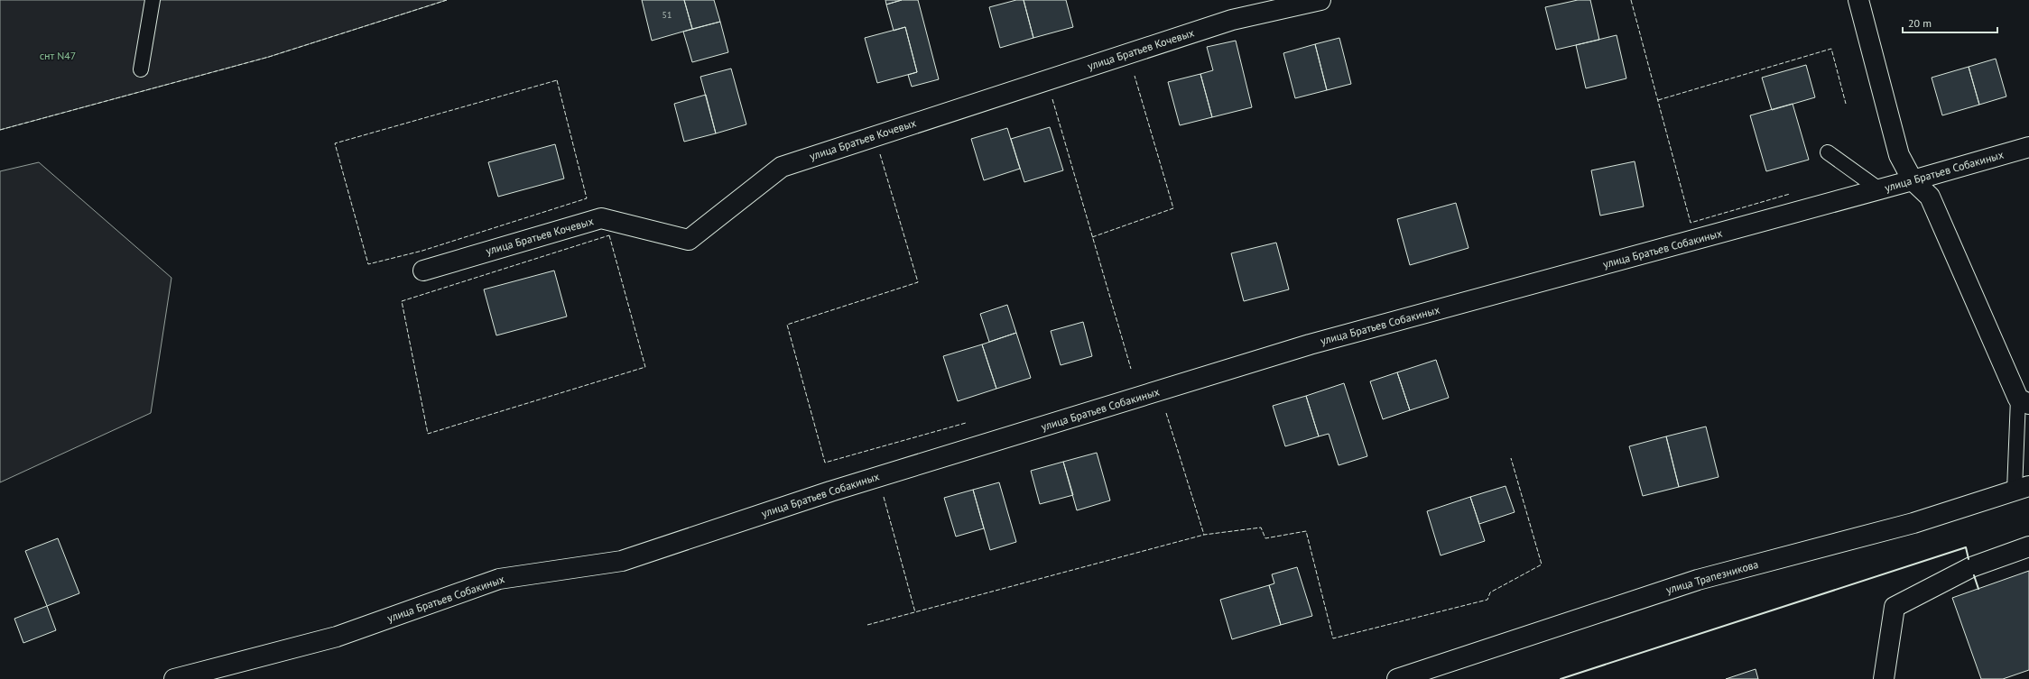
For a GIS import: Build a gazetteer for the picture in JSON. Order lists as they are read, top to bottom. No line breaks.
{"streets":{"street":["улица Братьев Кочевых","улица Братьев Собакиных","улица Трапезникова"]},"parks":["снт N47"],"house_numbers":["51"],"scale_bar":"20 m"}
